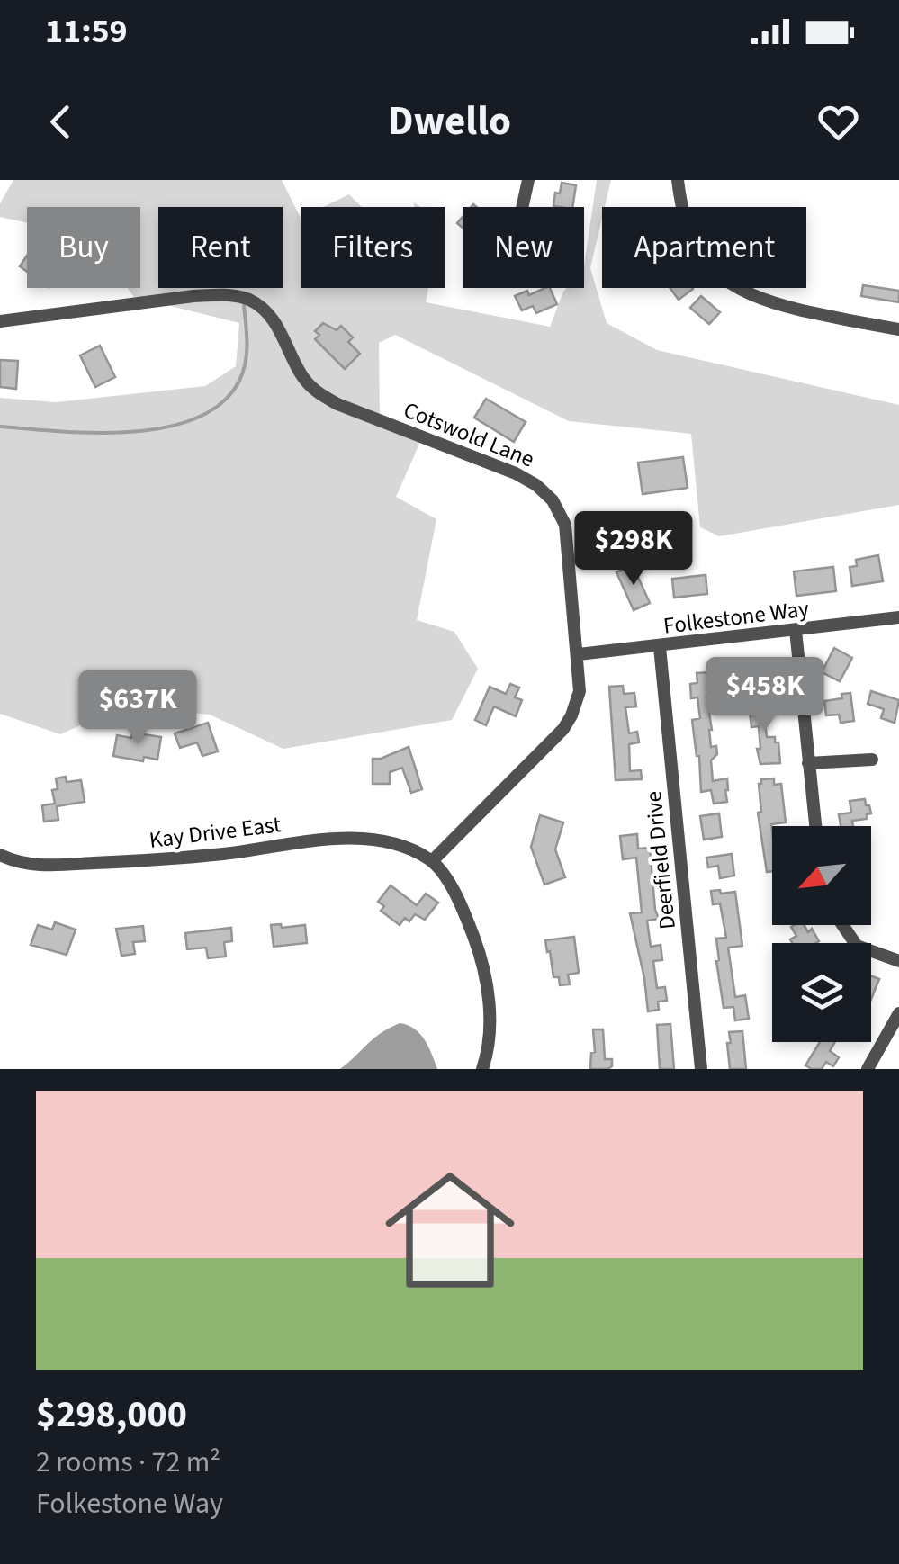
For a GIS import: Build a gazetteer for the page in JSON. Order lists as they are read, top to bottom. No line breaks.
{"streets":{"street":["Cotswold Lane","Folkestone Way","Kay Drive East","Deerfield Drive"]},"crossings":[["Cotswold Lane","Folkestone Way"],["Cotswold Lane","Kay Drive East"],["Folkestone Way","Deerfield Drive"]],"north":"bottom left","page":{"status":"11:59","header":"Dwello","chip":["Buy","Rent","Filters","New","Apartment"],"price":["$298K","$458K","$637K"],"list":[{"name":"$298,000","note":"2 rooms · 72 m² · Folkestone Way"}]}}
